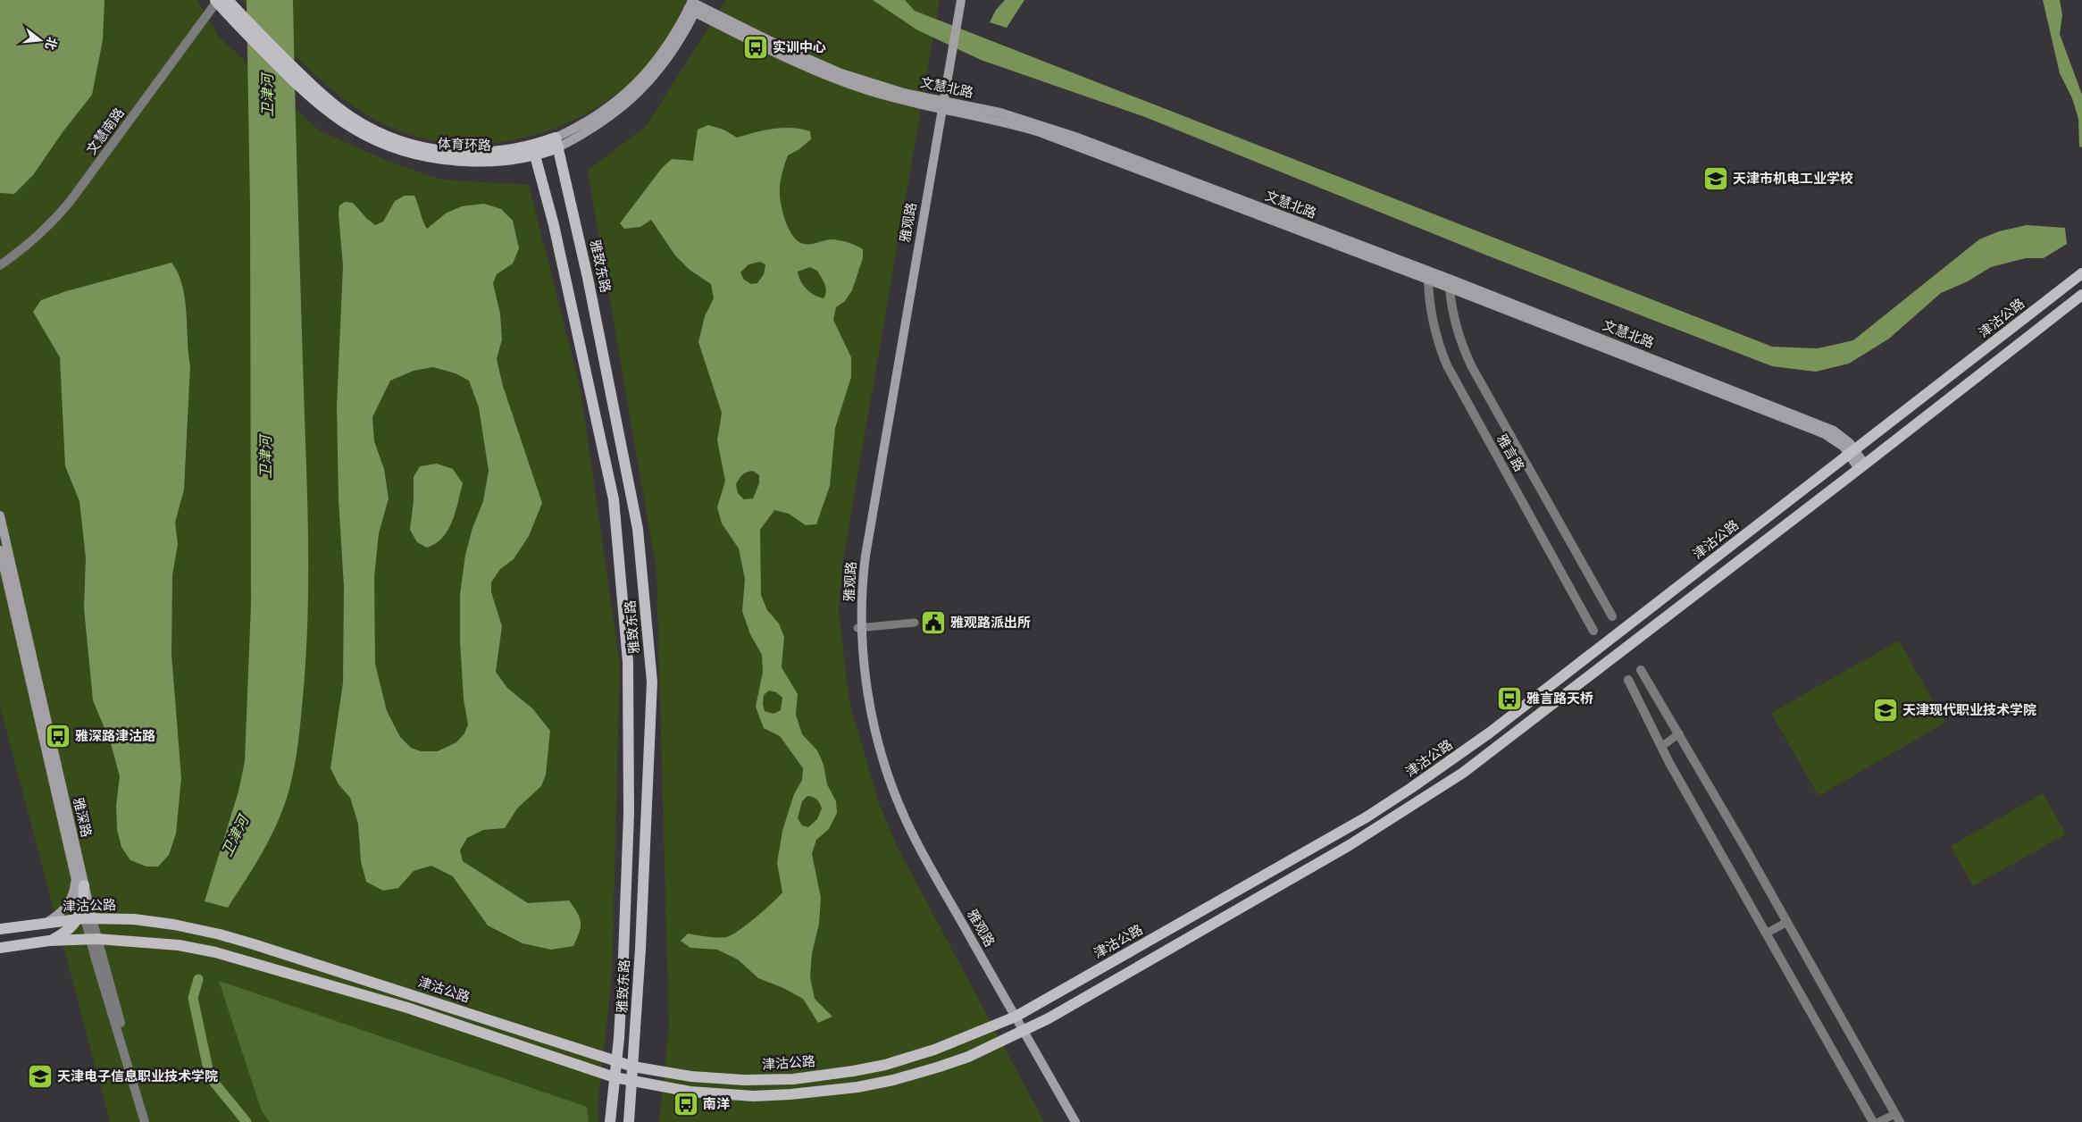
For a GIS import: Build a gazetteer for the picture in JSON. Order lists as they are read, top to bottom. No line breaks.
{"streets":{"main road":["文慧北路","体育环路","雅观路","雅致东路","津沽公路","雅深路"],"street":["文慧南路","雅言路"]},"crossings":[["文慧北路","体育环路"],["文慧北路","雅观路"],["文慧北路","津沽公路"],["文慧北路","雅言路"],["文慧南路","体育环路"],["体育环路","雅致东路"],["雅观路","津沽公路"],["雅致东路","津沽公路"],["津沽公路","雅深路"]],"water":["卫津河"],"places":{"bus stop":["实训中心","雅言路天桥","雅深路津沽路","南洋"],"school or university":["天津市机电工业学校","天津现代职业技术学院","天津电子信息职业技术学院"],"public building":["雅观路派出所"]},"north":"right"}
